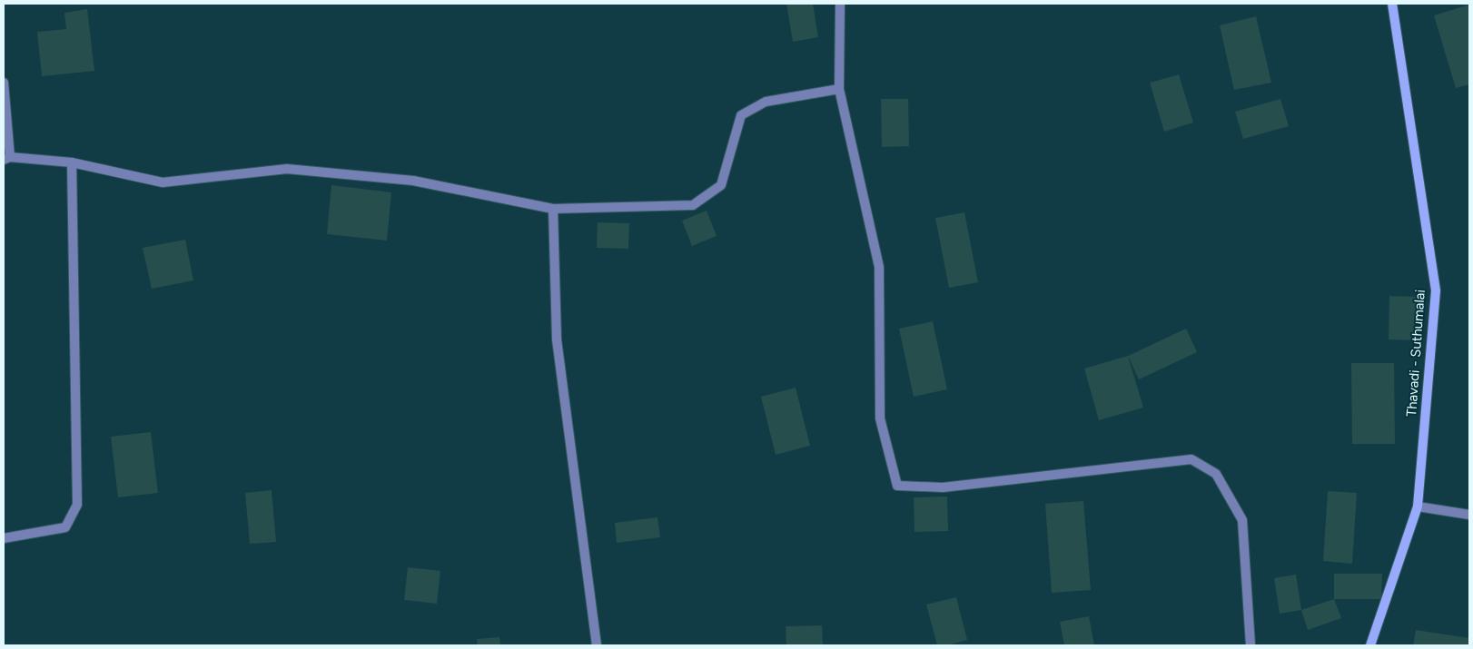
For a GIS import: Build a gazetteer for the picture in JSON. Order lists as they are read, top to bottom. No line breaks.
{"streets":{"main road":["Thavadi - Suthumalai"]}}
